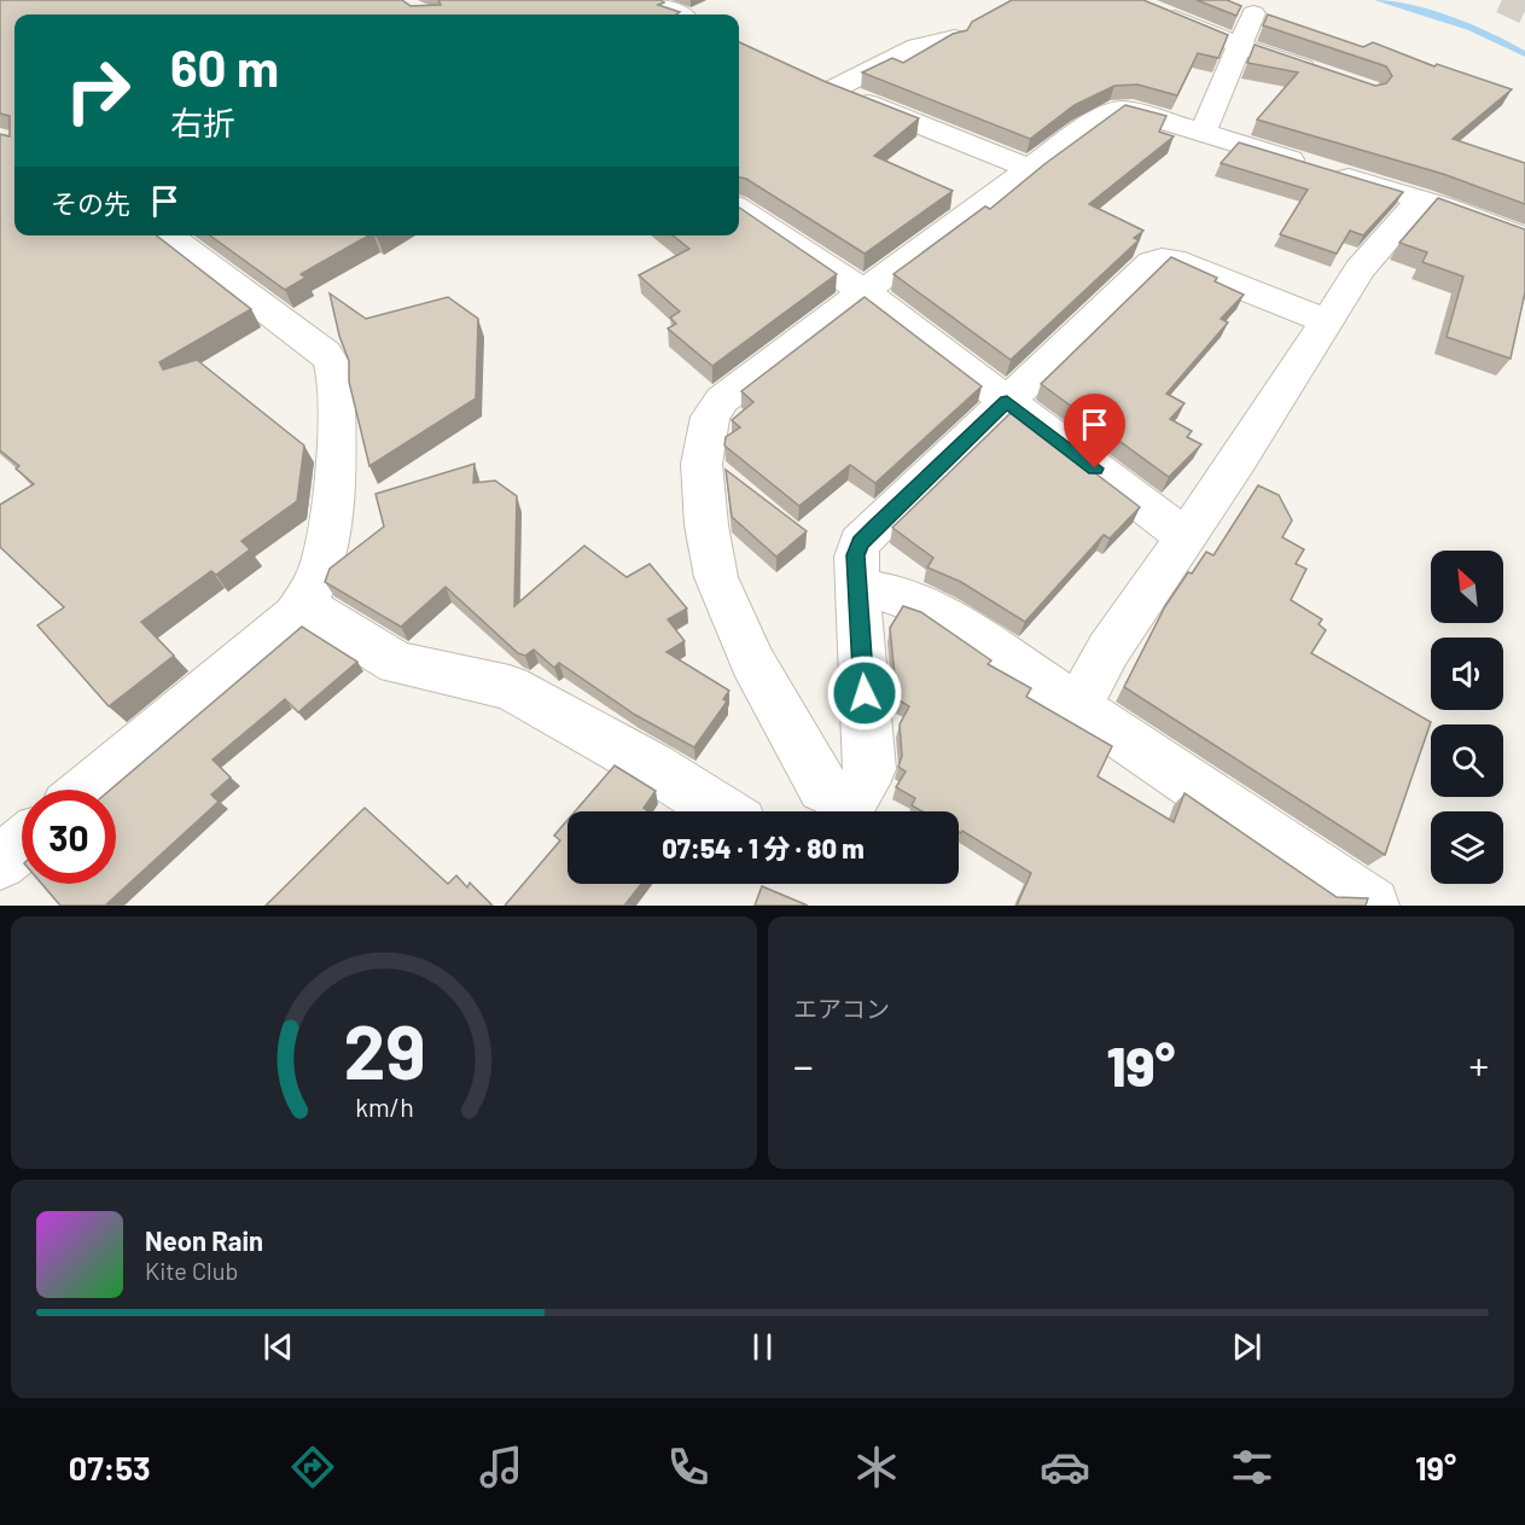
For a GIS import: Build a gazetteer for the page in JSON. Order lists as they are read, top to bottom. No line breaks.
{"north":"top left","page":{"turn":["60 m","右折"],"then":"その先","limit":"30","trip":"07:54 · 1 分 · 80 m","tile":"エアコン","heat":["−","19°","+"],"song":["Neon Rain","Kite Club"],"tabs":["07:53","19°"],"gauge":["29","km/h"]}}
